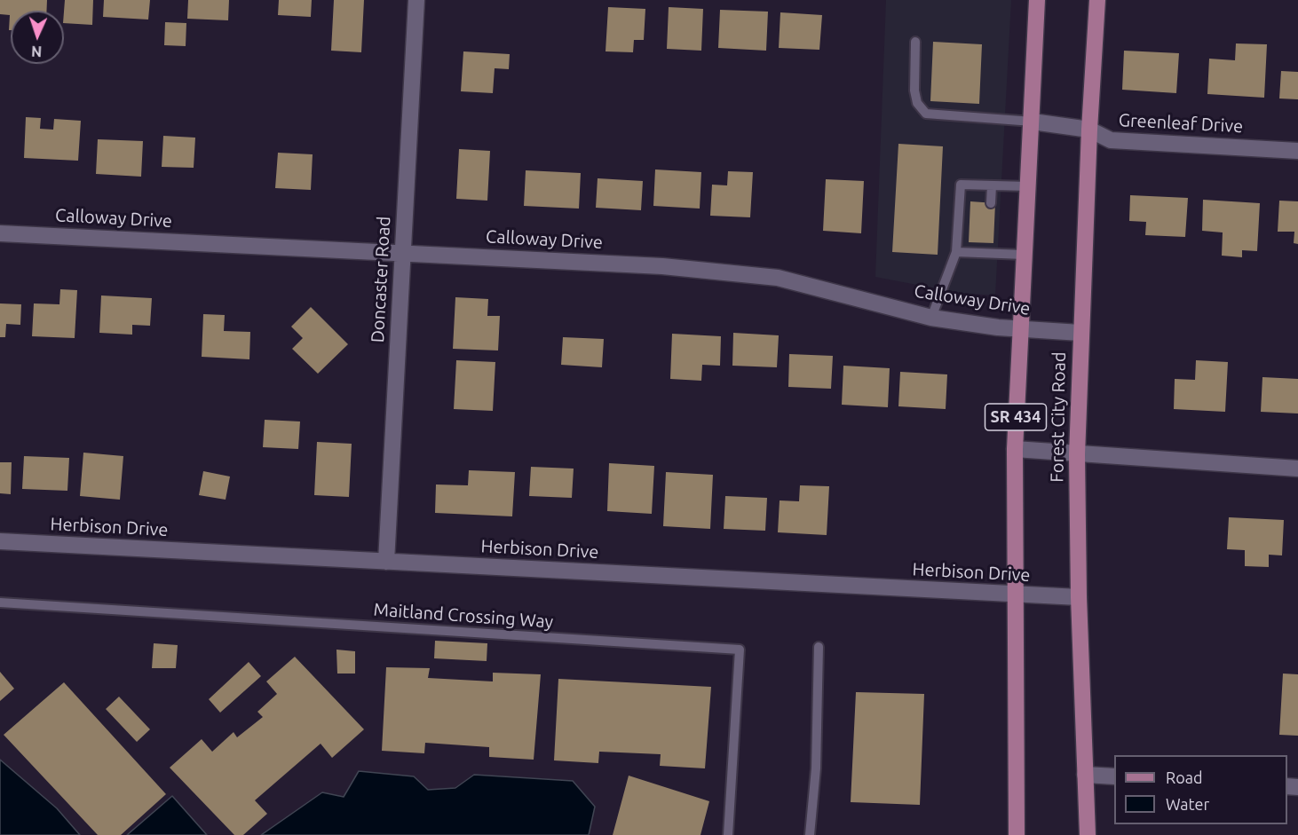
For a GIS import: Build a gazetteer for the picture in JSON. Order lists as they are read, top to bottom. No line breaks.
{"streets":{"main road":["SR 434","Forest City Road"],"street":["Greenleaf Drive","Calloway Drive","Doncaster Road","Herbison Drive"],"lane":["Maitland Crossing Way"]},"crossings":[["Greenleaf Drive","SR 434"],["Greenleaf Drive","Forest City Road"],["Calloway Drive","Doncaster Road"],["Calloway Drive","SR 434"],["Calloway Drive","Forest City Road"],["Doncaster Road","Herbison Drive"],["SR 434","Herbison Drive"],["Forest City Road","Herbison Drive"]],"legend":["Road","Water"],"north":"bottom"}
